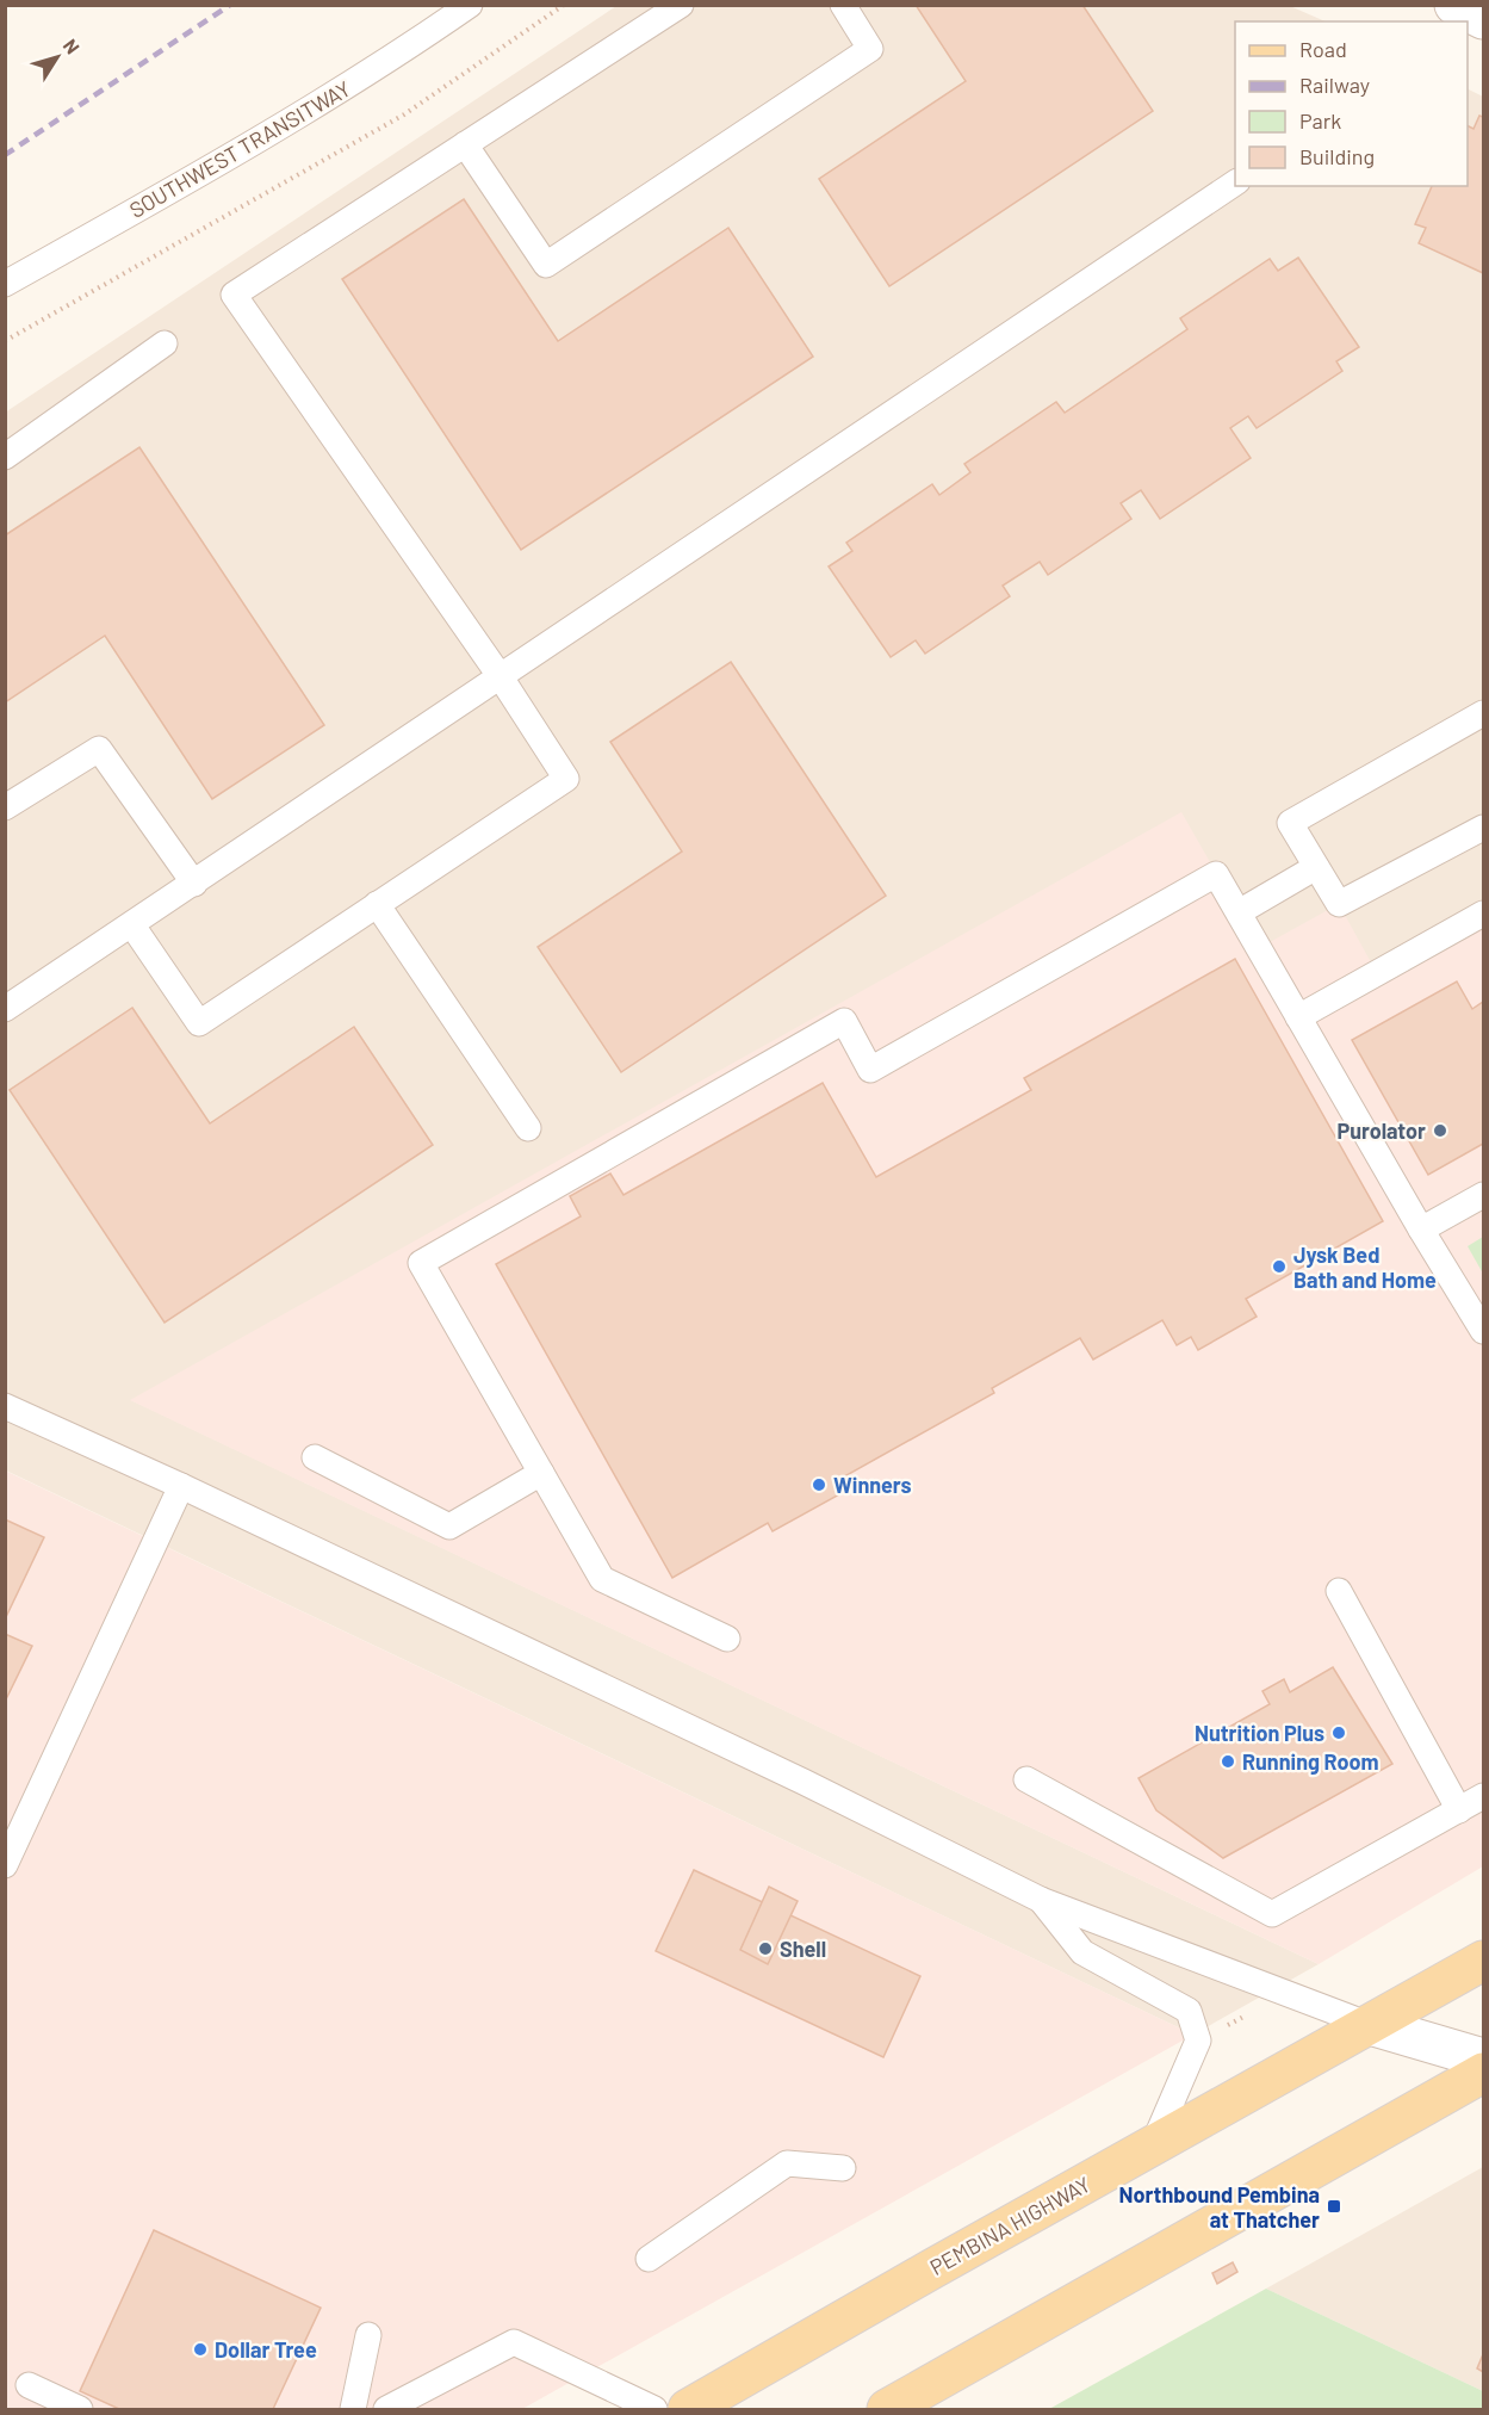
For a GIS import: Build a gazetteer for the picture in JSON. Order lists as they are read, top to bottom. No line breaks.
{"streets":{"main road":["PEMBINA HIGHWAY"],"lane":["SOUTHWEST TRANSITWAY"]},"places":{"other":["Purolator","Jysk Bed Bath and Home","Winners","Nutrition Plus","Running Room","Shell","Dollar Tree"],"transit":["Northbound Pembina at Thatcher"]},"legend":["Road","Railway","Park","Building"],"north":"top right"}
